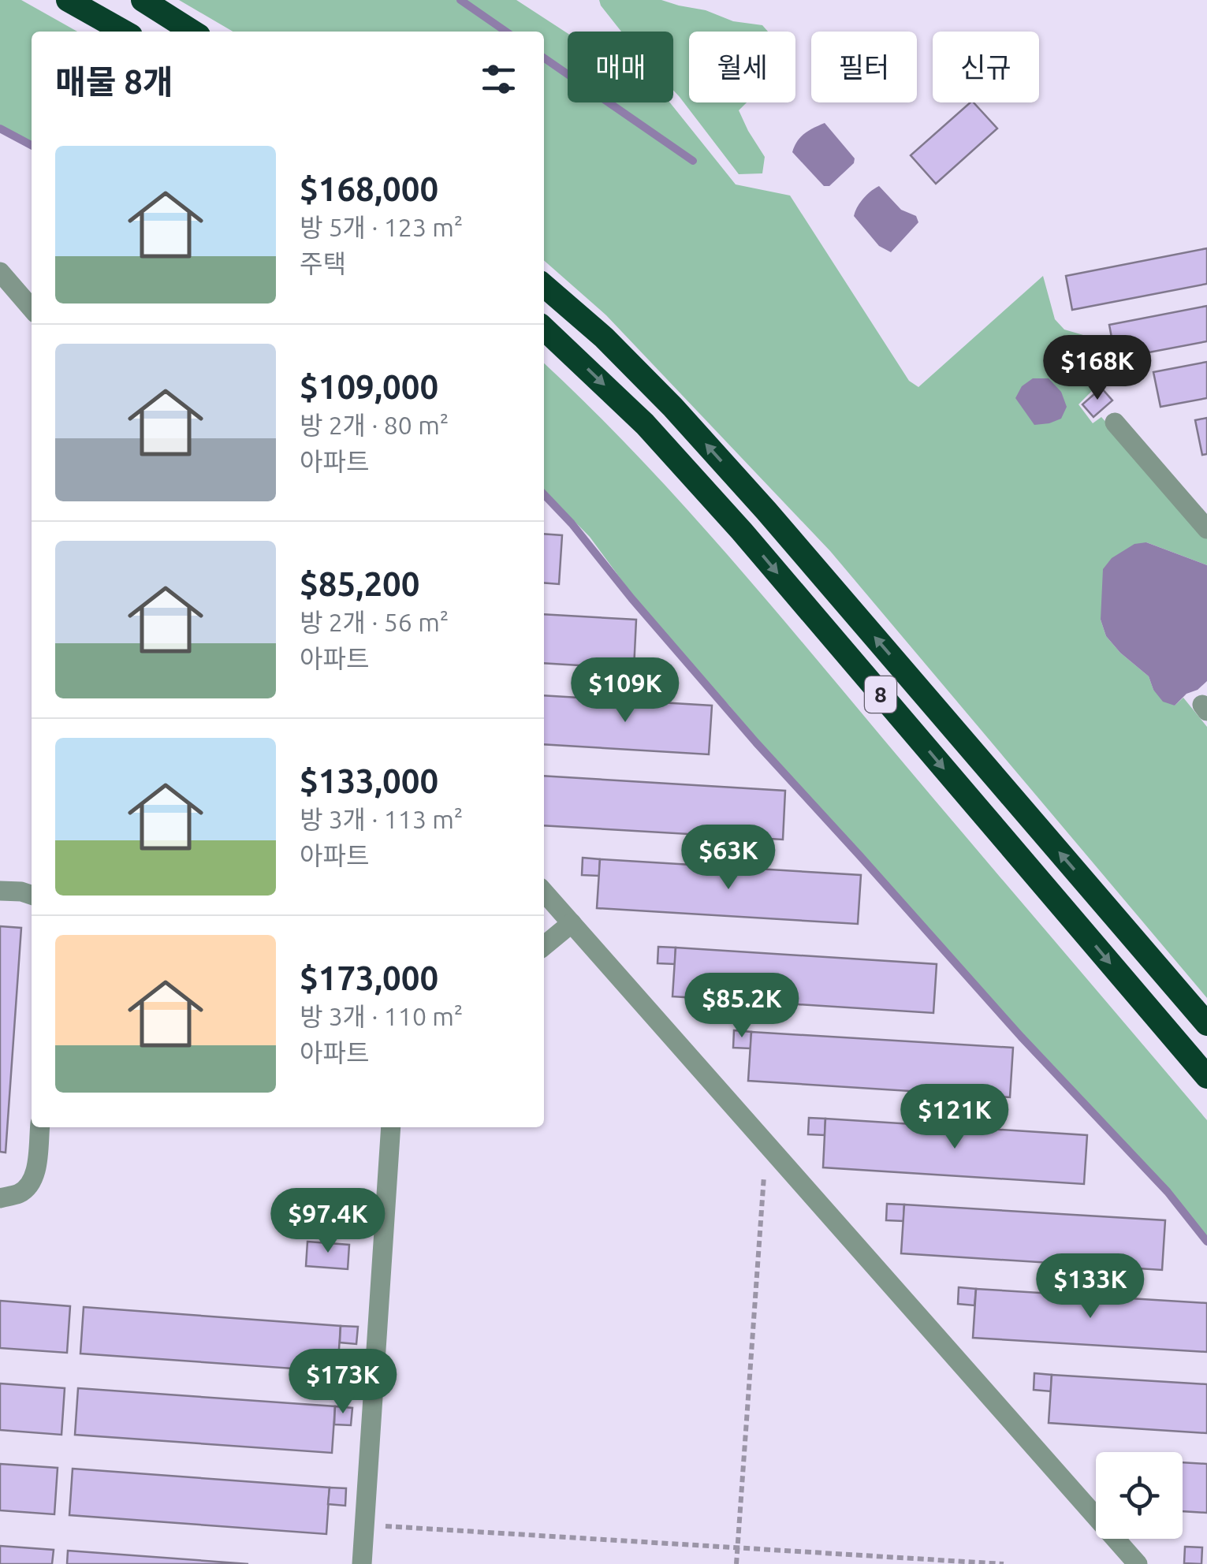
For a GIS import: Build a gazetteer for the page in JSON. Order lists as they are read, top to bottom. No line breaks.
{"streets":{"highway":["8"]},"page":{"chip":["매매","월세","필터","신규"],"heading":"매물 8개","list":[{"name":"$168,000","note":"방 5개 · 123 m² · 주택"},{"name":"$109,000","note":"방 2개 · 80 m² · 아파트"},{"name":"$85,200","note":"방 2개 · 56 m² · 아파트"},{"name":"$133,000","note":"방 3개 · 113 m² · 아파트"},{"name":"$173,000","note":"방 3개 · 110 m² · 아파트"}],"price":["$168K","$109K","$63K","$85.2K","$121K","$97.4K","$133K","$173K"]}}
